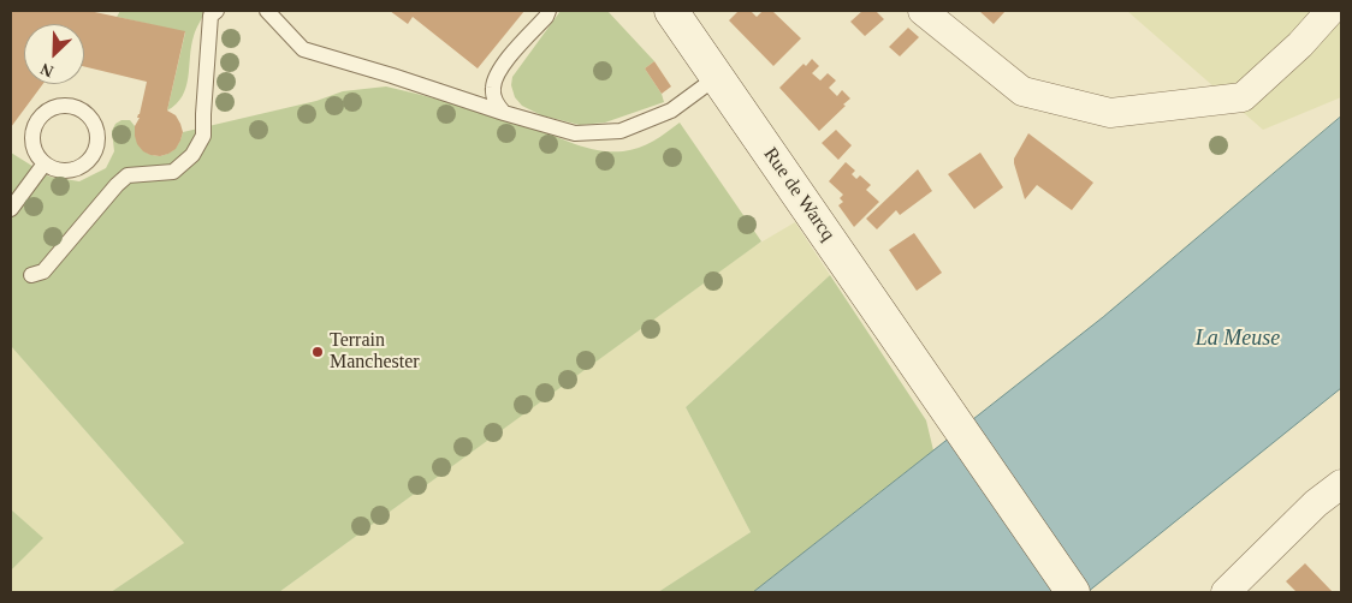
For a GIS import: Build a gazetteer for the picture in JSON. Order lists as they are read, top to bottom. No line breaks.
{"streets":{"main road":["Rue de Warcq"]},"water":["La Meuse"],"places":["Terrain Manchester"],"north":"bottom left"}
